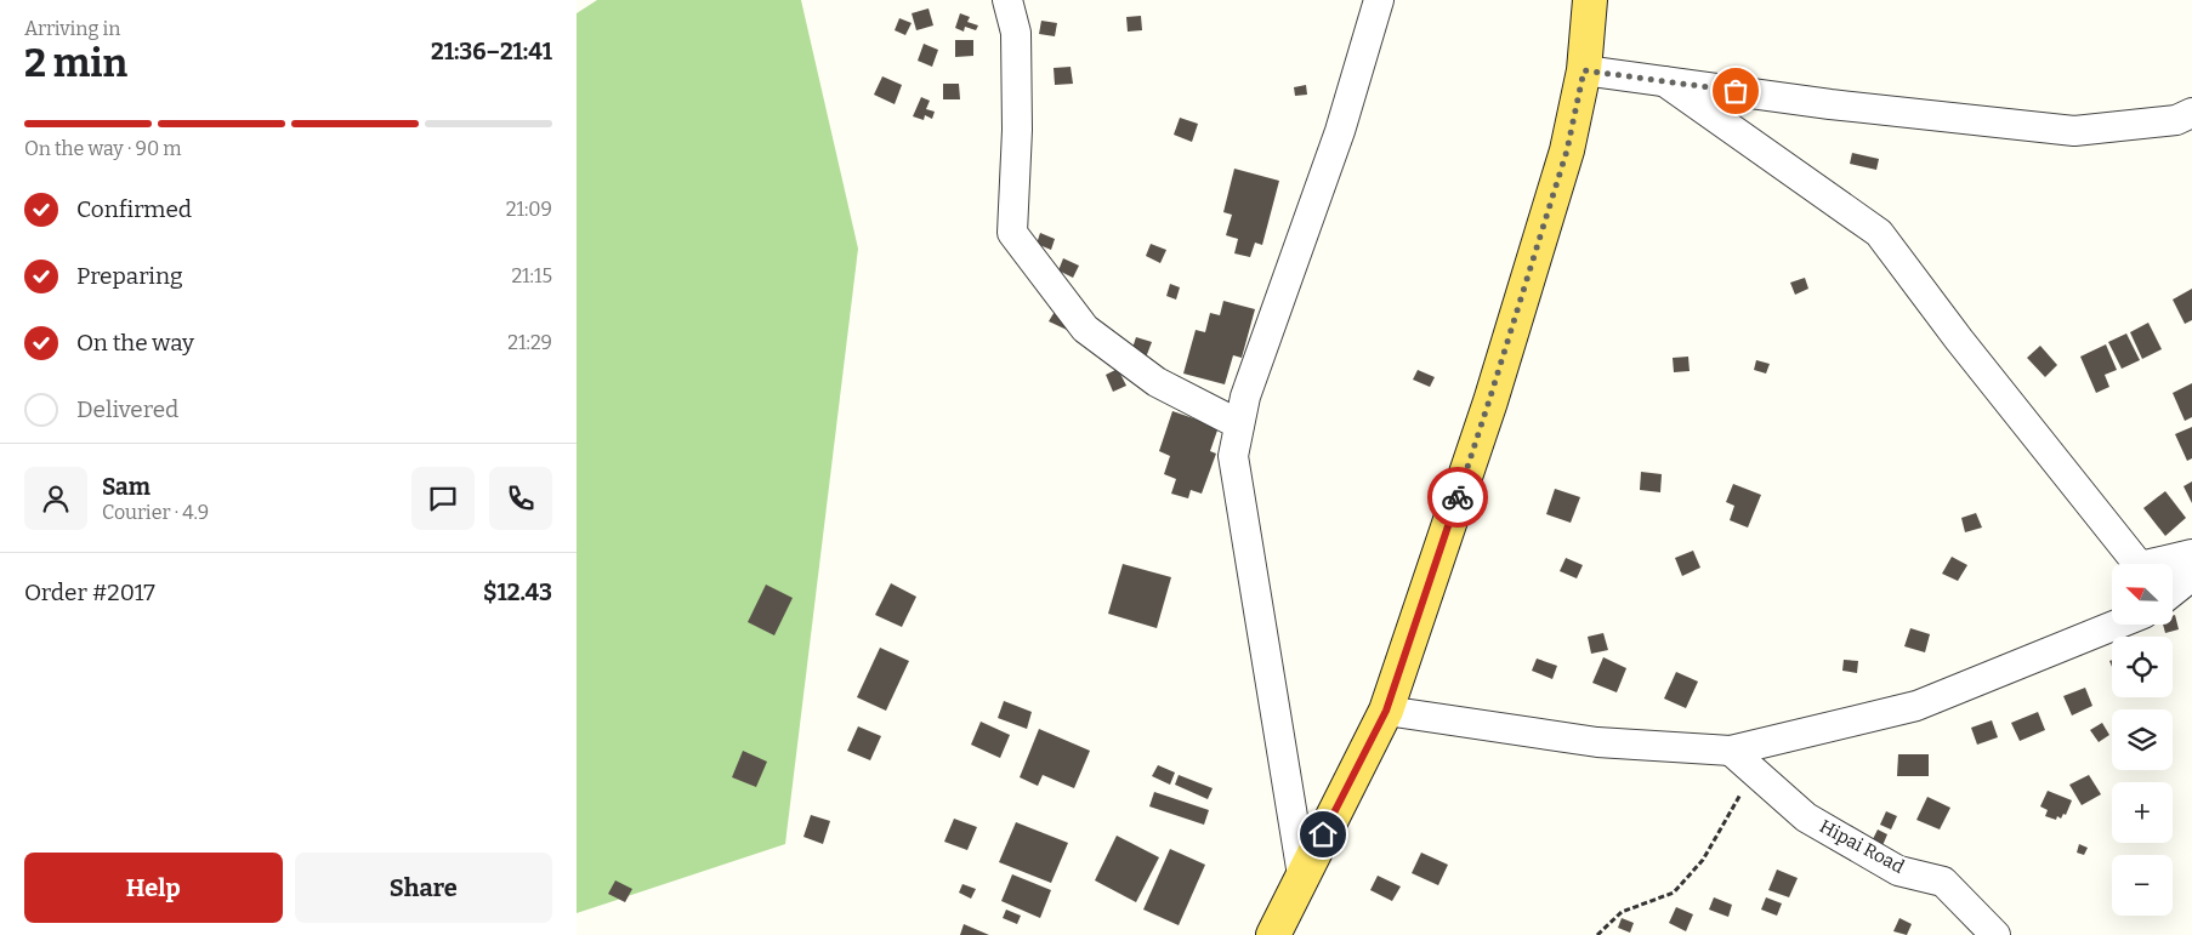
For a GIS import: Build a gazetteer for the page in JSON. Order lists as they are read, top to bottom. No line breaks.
{"streets":{"street":["Hipai Road"]},"north":"top left","page":{"heading":["2 min","Arriving in","21:36–21:41"],"panel":["Sam","Courier · 4.9","Order #2017","$12.43"],"bar":"On the way · 90 m","list":[["Confirmed","21:09"],["Preparing","21:15"],["On the way","21:29"],"Delivered"],"map_buttons":["+","−"],"buttons":["Help","Share"]}}
